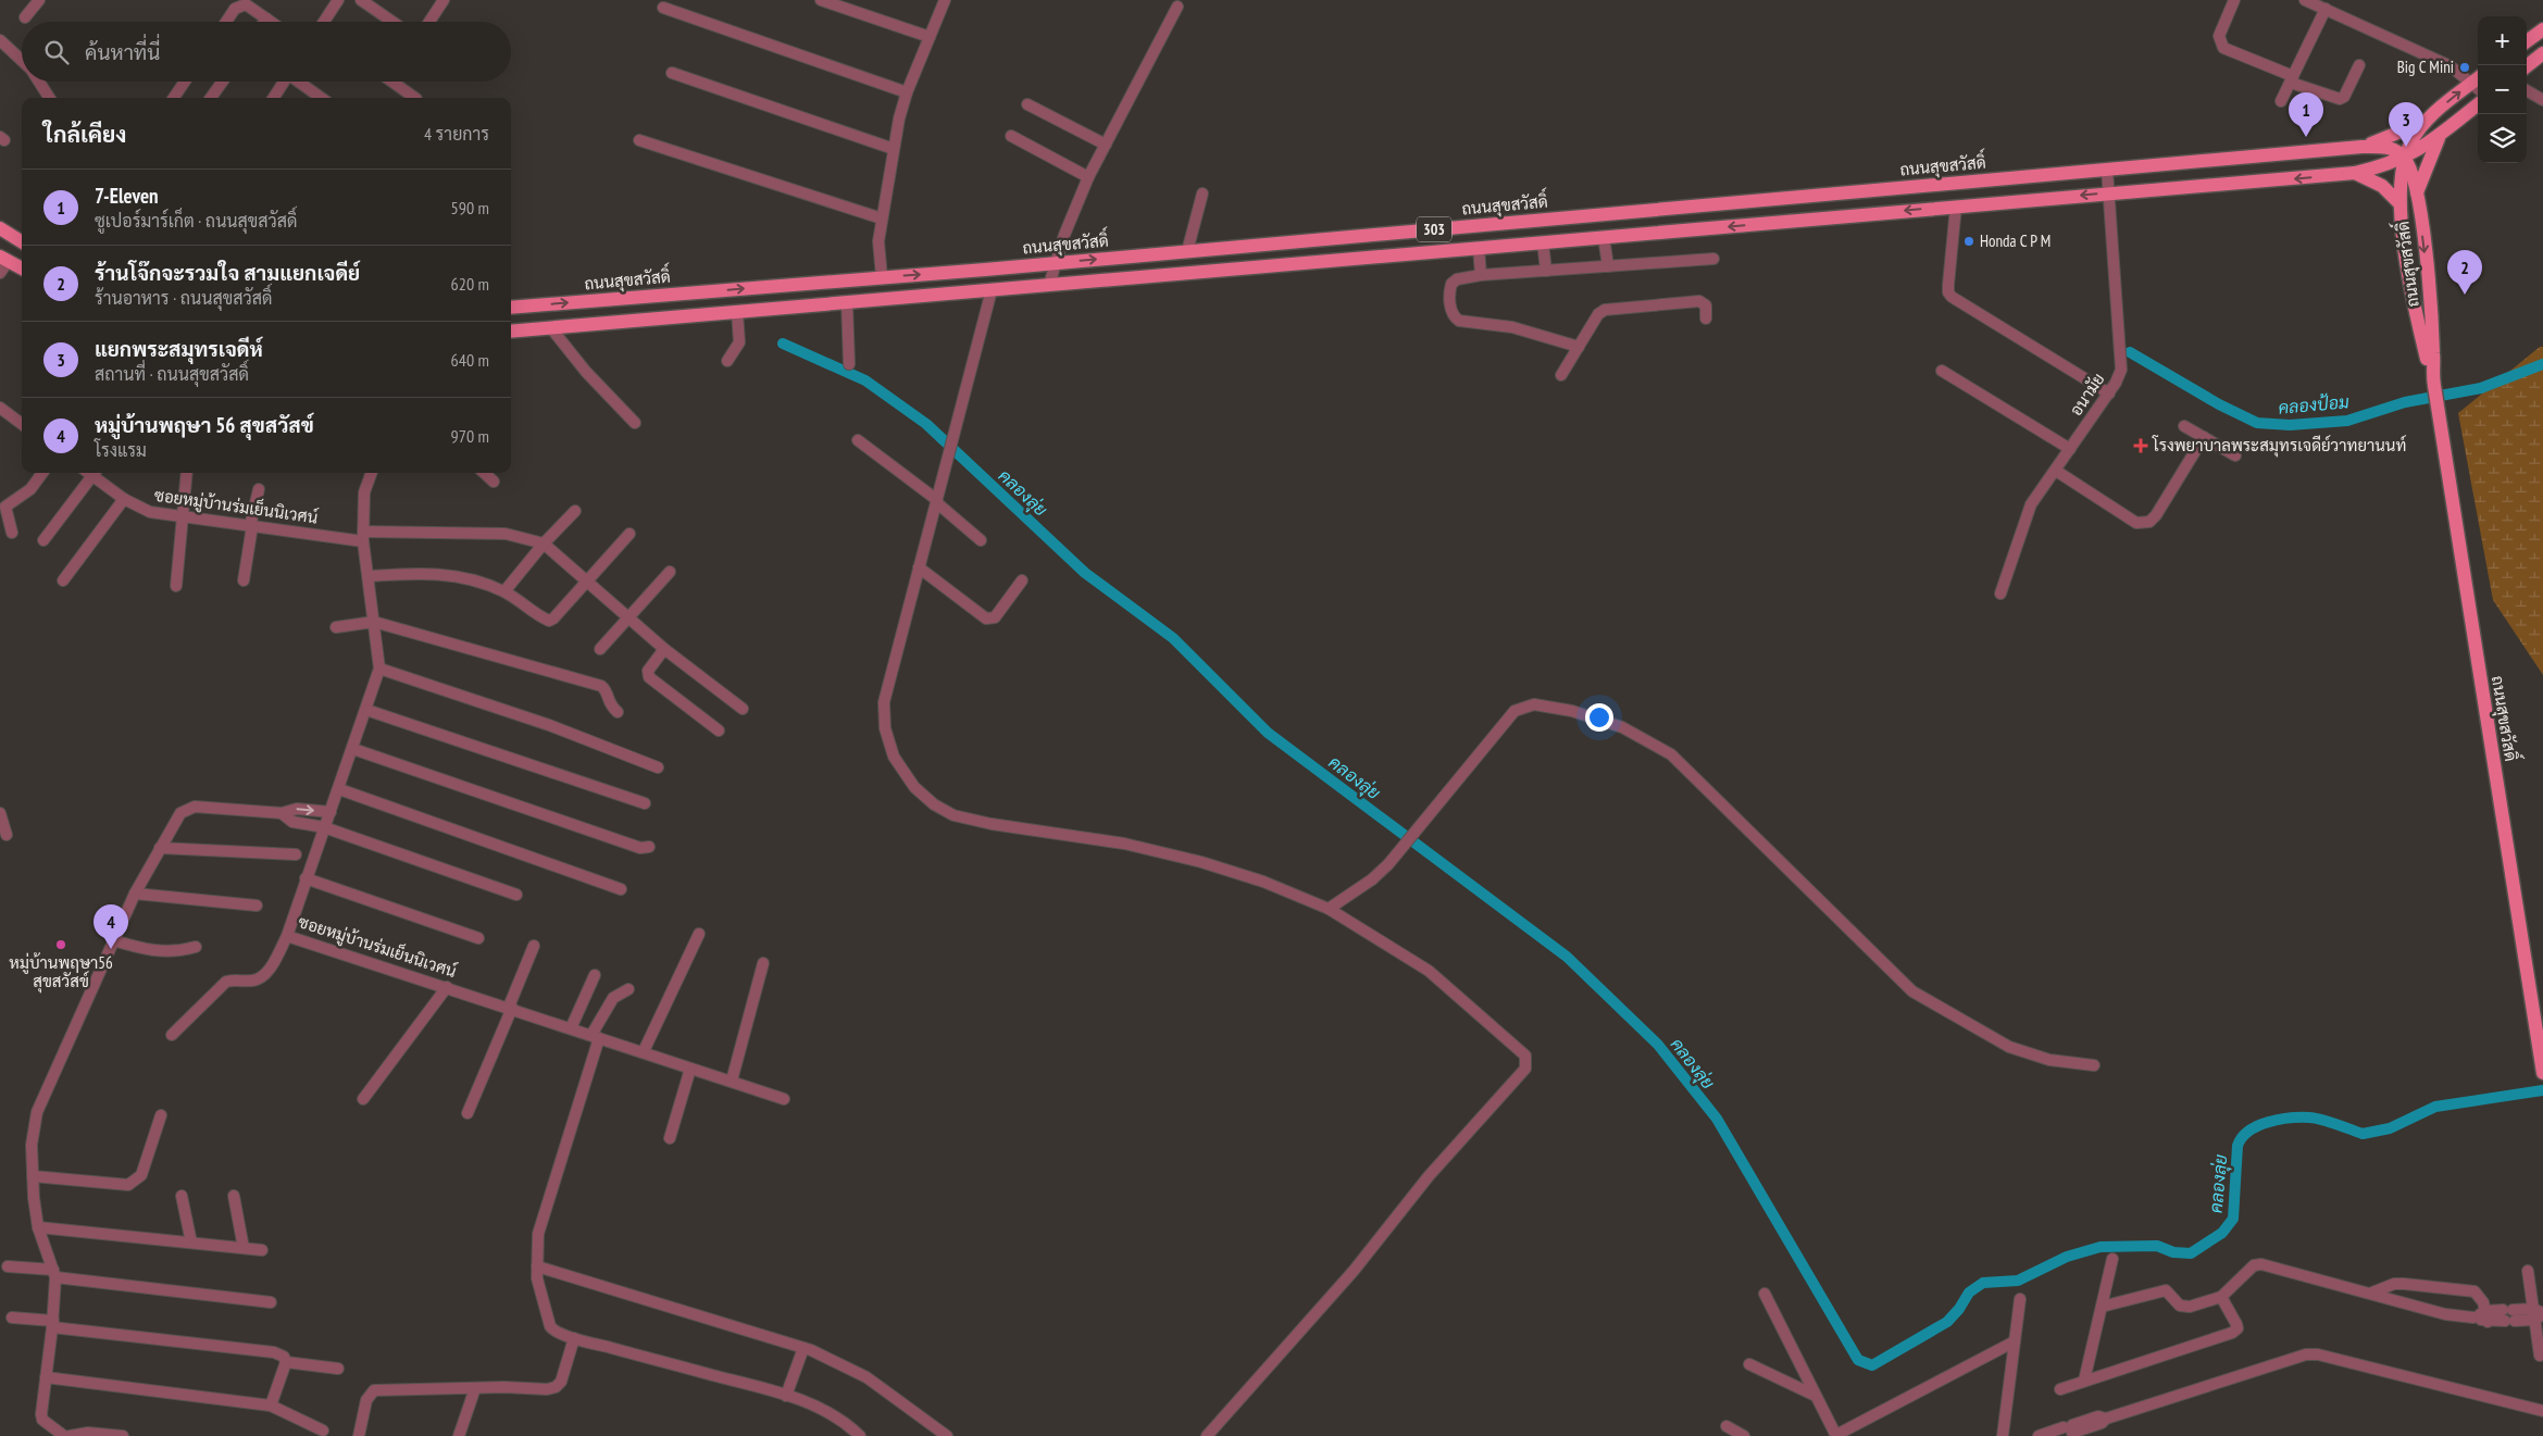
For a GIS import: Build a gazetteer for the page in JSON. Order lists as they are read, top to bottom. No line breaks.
{"streets":{"main road":["ถนนสุขสวัสดิ์","303"],"street":["อนามัย","ซอยหมู่บ้านร่มเย็นนิเวศน์"]},"crossings":[["ถนนสุขสวัสดิ์","303"],["ถนนสุขสวัสดิ์","อนามัย"],["303","อนามัย"]],"water":["คลองป้อม","คลองลุ่ย"],"places":{"other":["Big C Mini","Honda C P M","หมู่บ้านพฤษา56 สุขสวัสข์"],"health":["โรงพยาบาลพระสมุทรเจดีย์วาทยานนท์"]},"page":{"map_buttons":["+","−"],"search":"ค้นหาที่นี่","pins":["1","3","2","4"],"heading":["ใกล้เคียง","4 รายการ"],"list":[{"mark":"1","name":"7-Eleven","note":"ซูเปอร์มาร์เก็ต · ถนนสุขสวัสดิ์","value":"590 m"},{"mark":"2","name":"ร้านโจ๊กจะรวมใจ สามแยกเจดีย์","note":"ร้านอาหาร · ถนนสุขสวัสดิ์","value":"620 m"},{"mark":"3","name":"แยกพระสมุทรเจดีห์","note":"สถานที่ · ถนนสุขสวัสดิ์","value":"640 m"},{"mark":"4","name":"หมู่บ้านพฤษา 56 สุขสวัสข์","note":"โรงแรม","value":"970 m"}]}}
